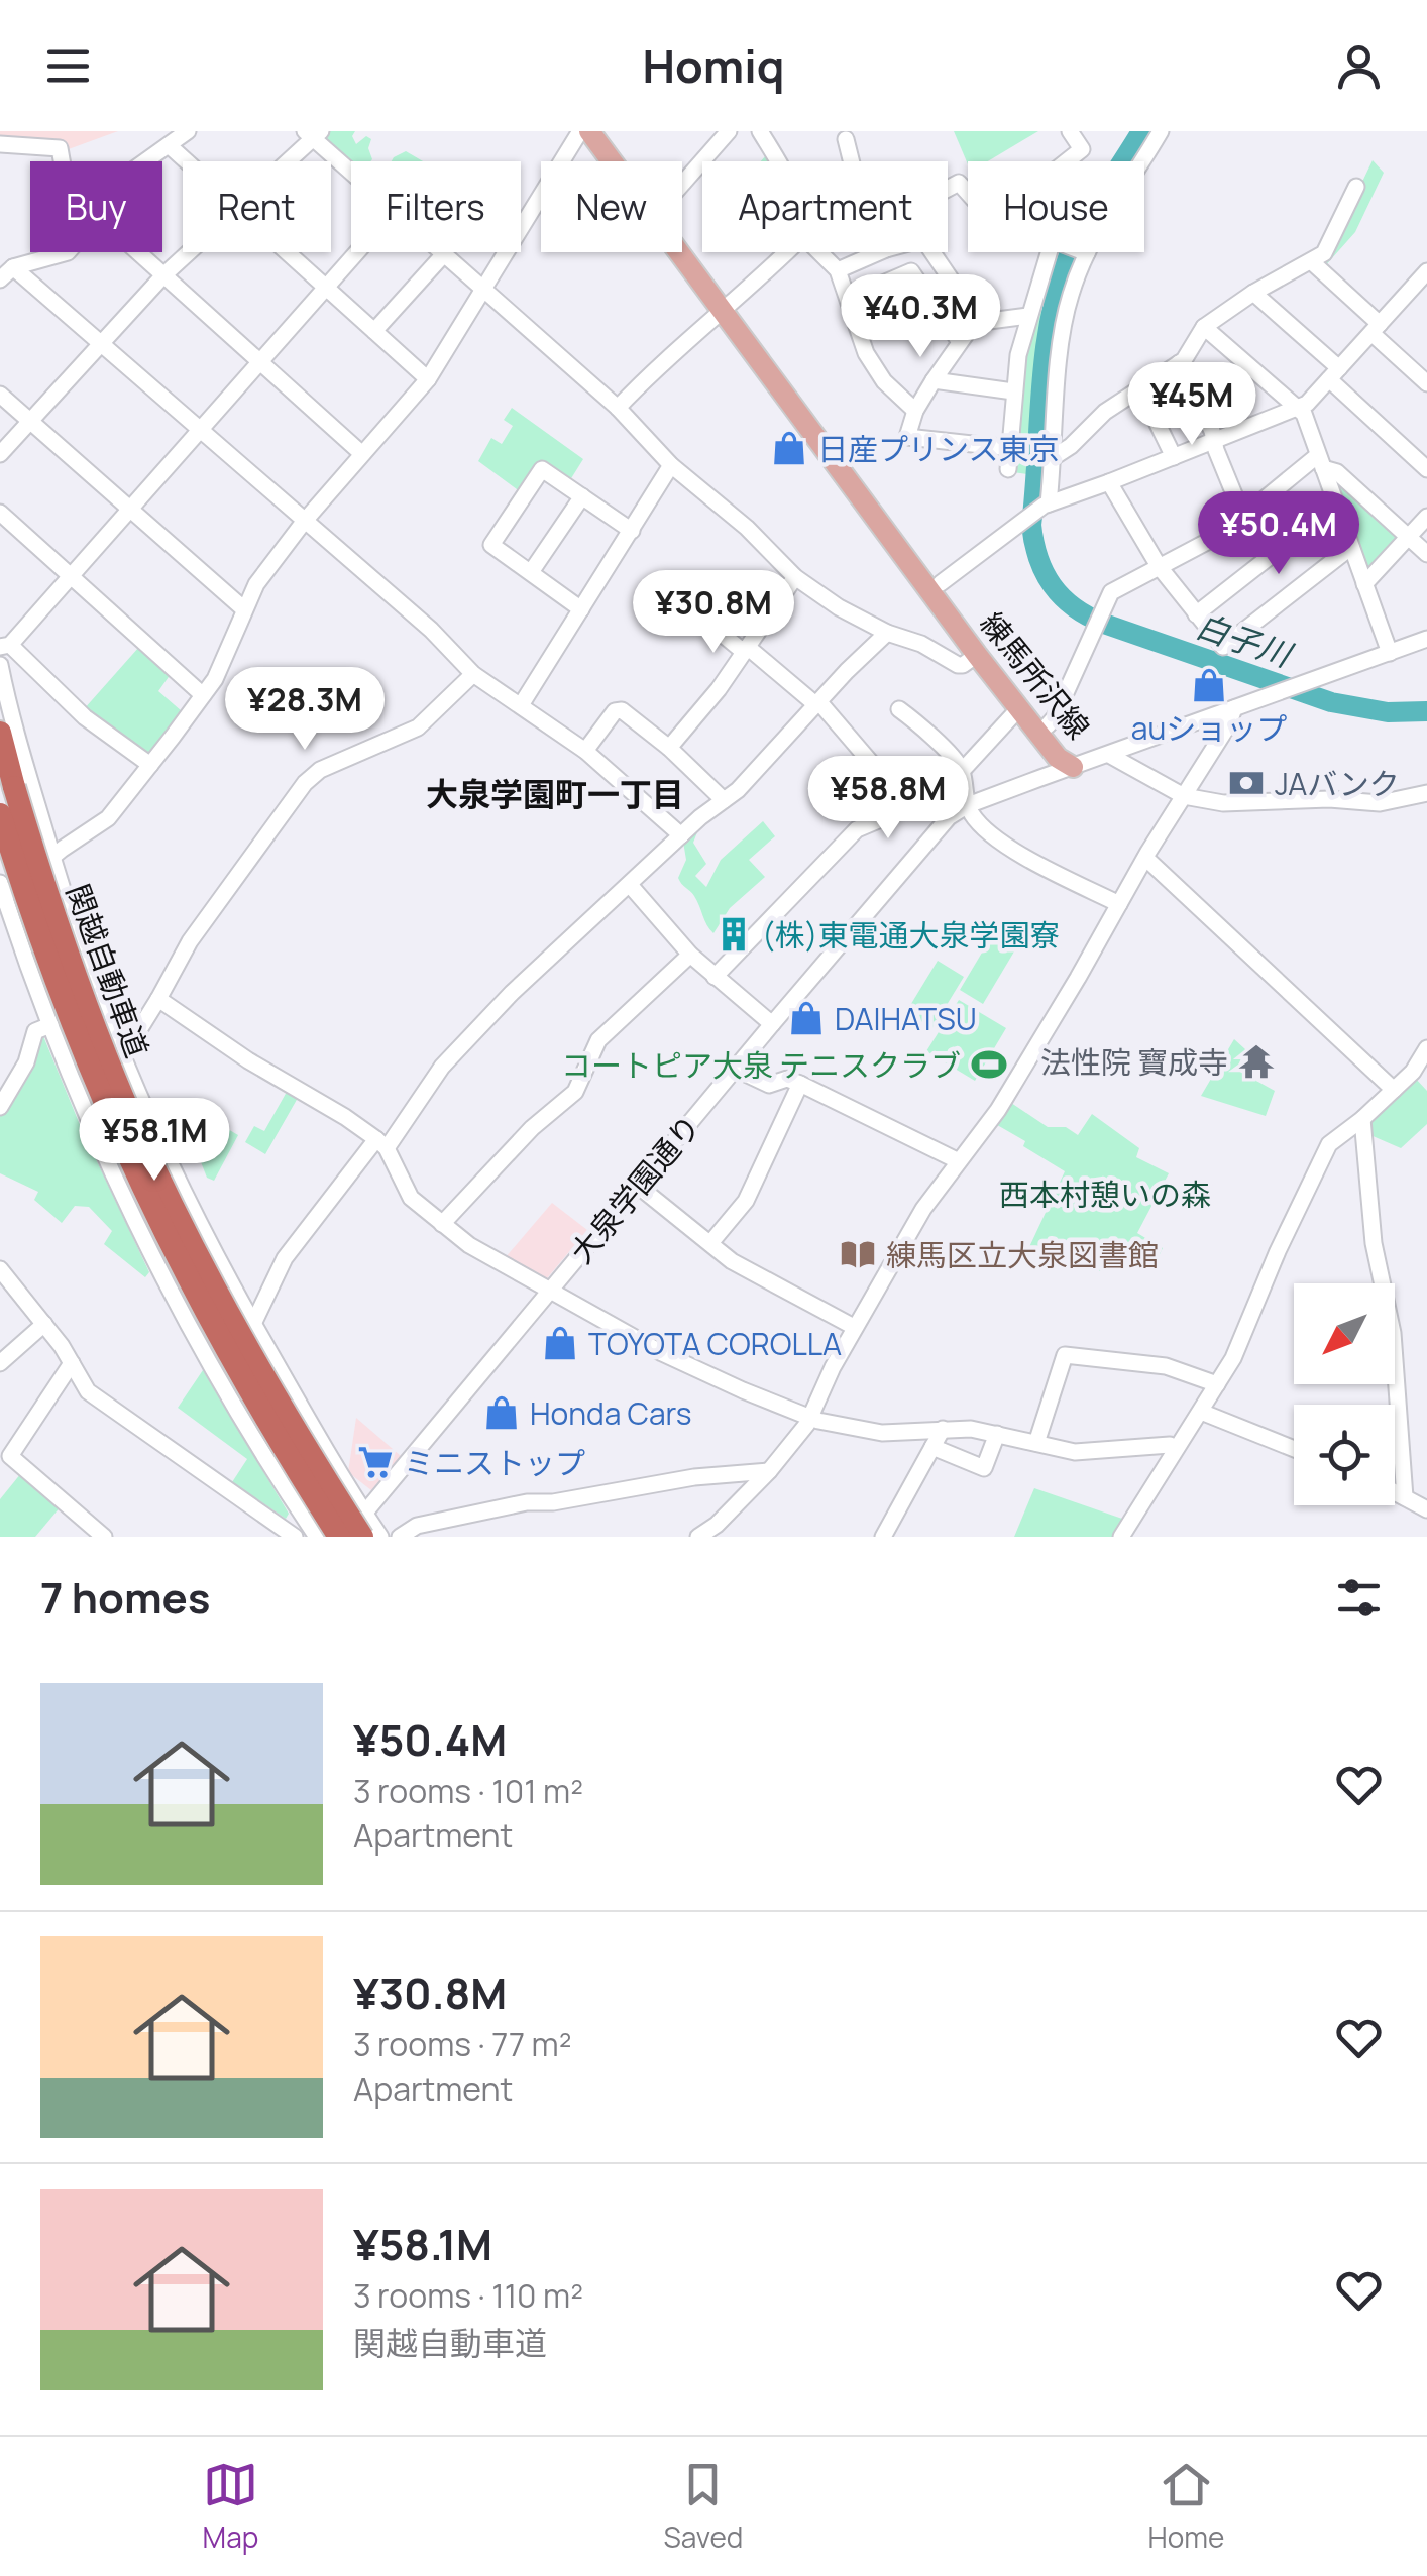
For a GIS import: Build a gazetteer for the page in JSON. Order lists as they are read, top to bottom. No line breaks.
{"streets":{"highway":["関越自動車道"],"main road":["練馬所沢線"],"street":["大泉学園通り"]},"crossings":[["練馬所沢線","大泉学園通り"],["関越自動車道","大泉学園通り"]],"districts":["大泉学園町一丁目"],"water":["白子川"],"parks":["西本村憩いの森"],"places":{"shop":["日産プリンス東京","auショップ","DAIHATSU","TOYOTA COROLLA","Honda Cars"],"bank":["JAバンク"],"building":["(株)東電通大泉学園寮"],"temple":["法性院 寶成寺"],"sports":["コートピア大泉 テニスクラブ"],"library":["練馬区立大泉図書館"],"supermarket":["ミニストップ"]},"north":"bottom left","page":{"header":"Homiq","chip":["Buy","Rent","Filters","New","Apartment","House"],"price":["¥40.3M","¥45M","¥50.4M","¥30.8M","¥28.3M","¥58.8M","¥58.1M"],"heading":"7 homes","list":[{"name":"¥50.4M","note":"3 rooms · 101 m² · Apartment"},{"name":"¥30.8M","note":"3 rooms · 77 m² · Apartment"},{"name":"¥58.1M","note":"3 rooms · 110 m² · 関越自動車道"}],"tabs":["Map","Saved","Home"]}}
